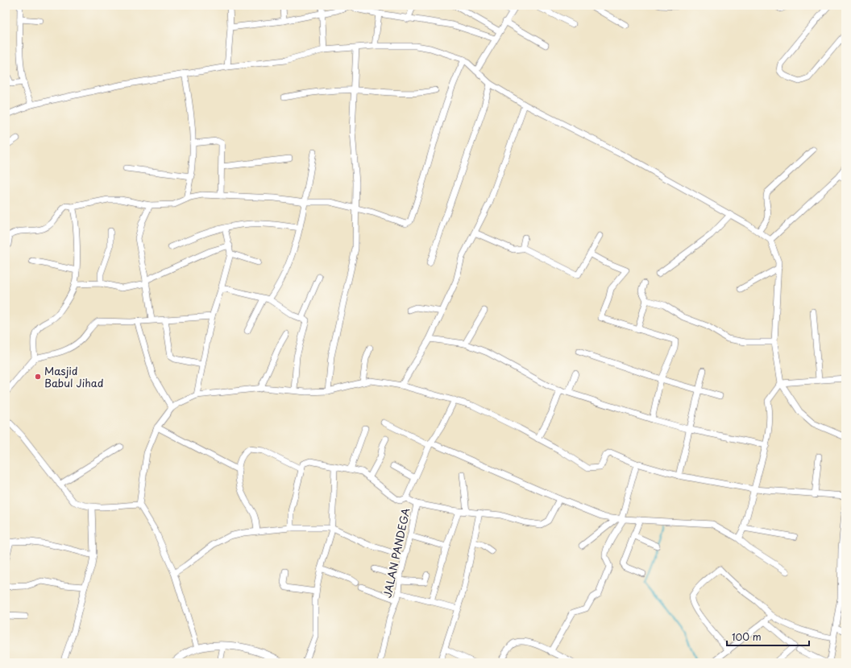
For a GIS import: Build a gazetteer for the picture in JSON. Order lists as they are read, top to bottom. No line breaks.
{"streets":{"street":["JALAN PANDEGA"]},"places":["Masjid Babul Jihad"],"scale_bar":"100 m"}
